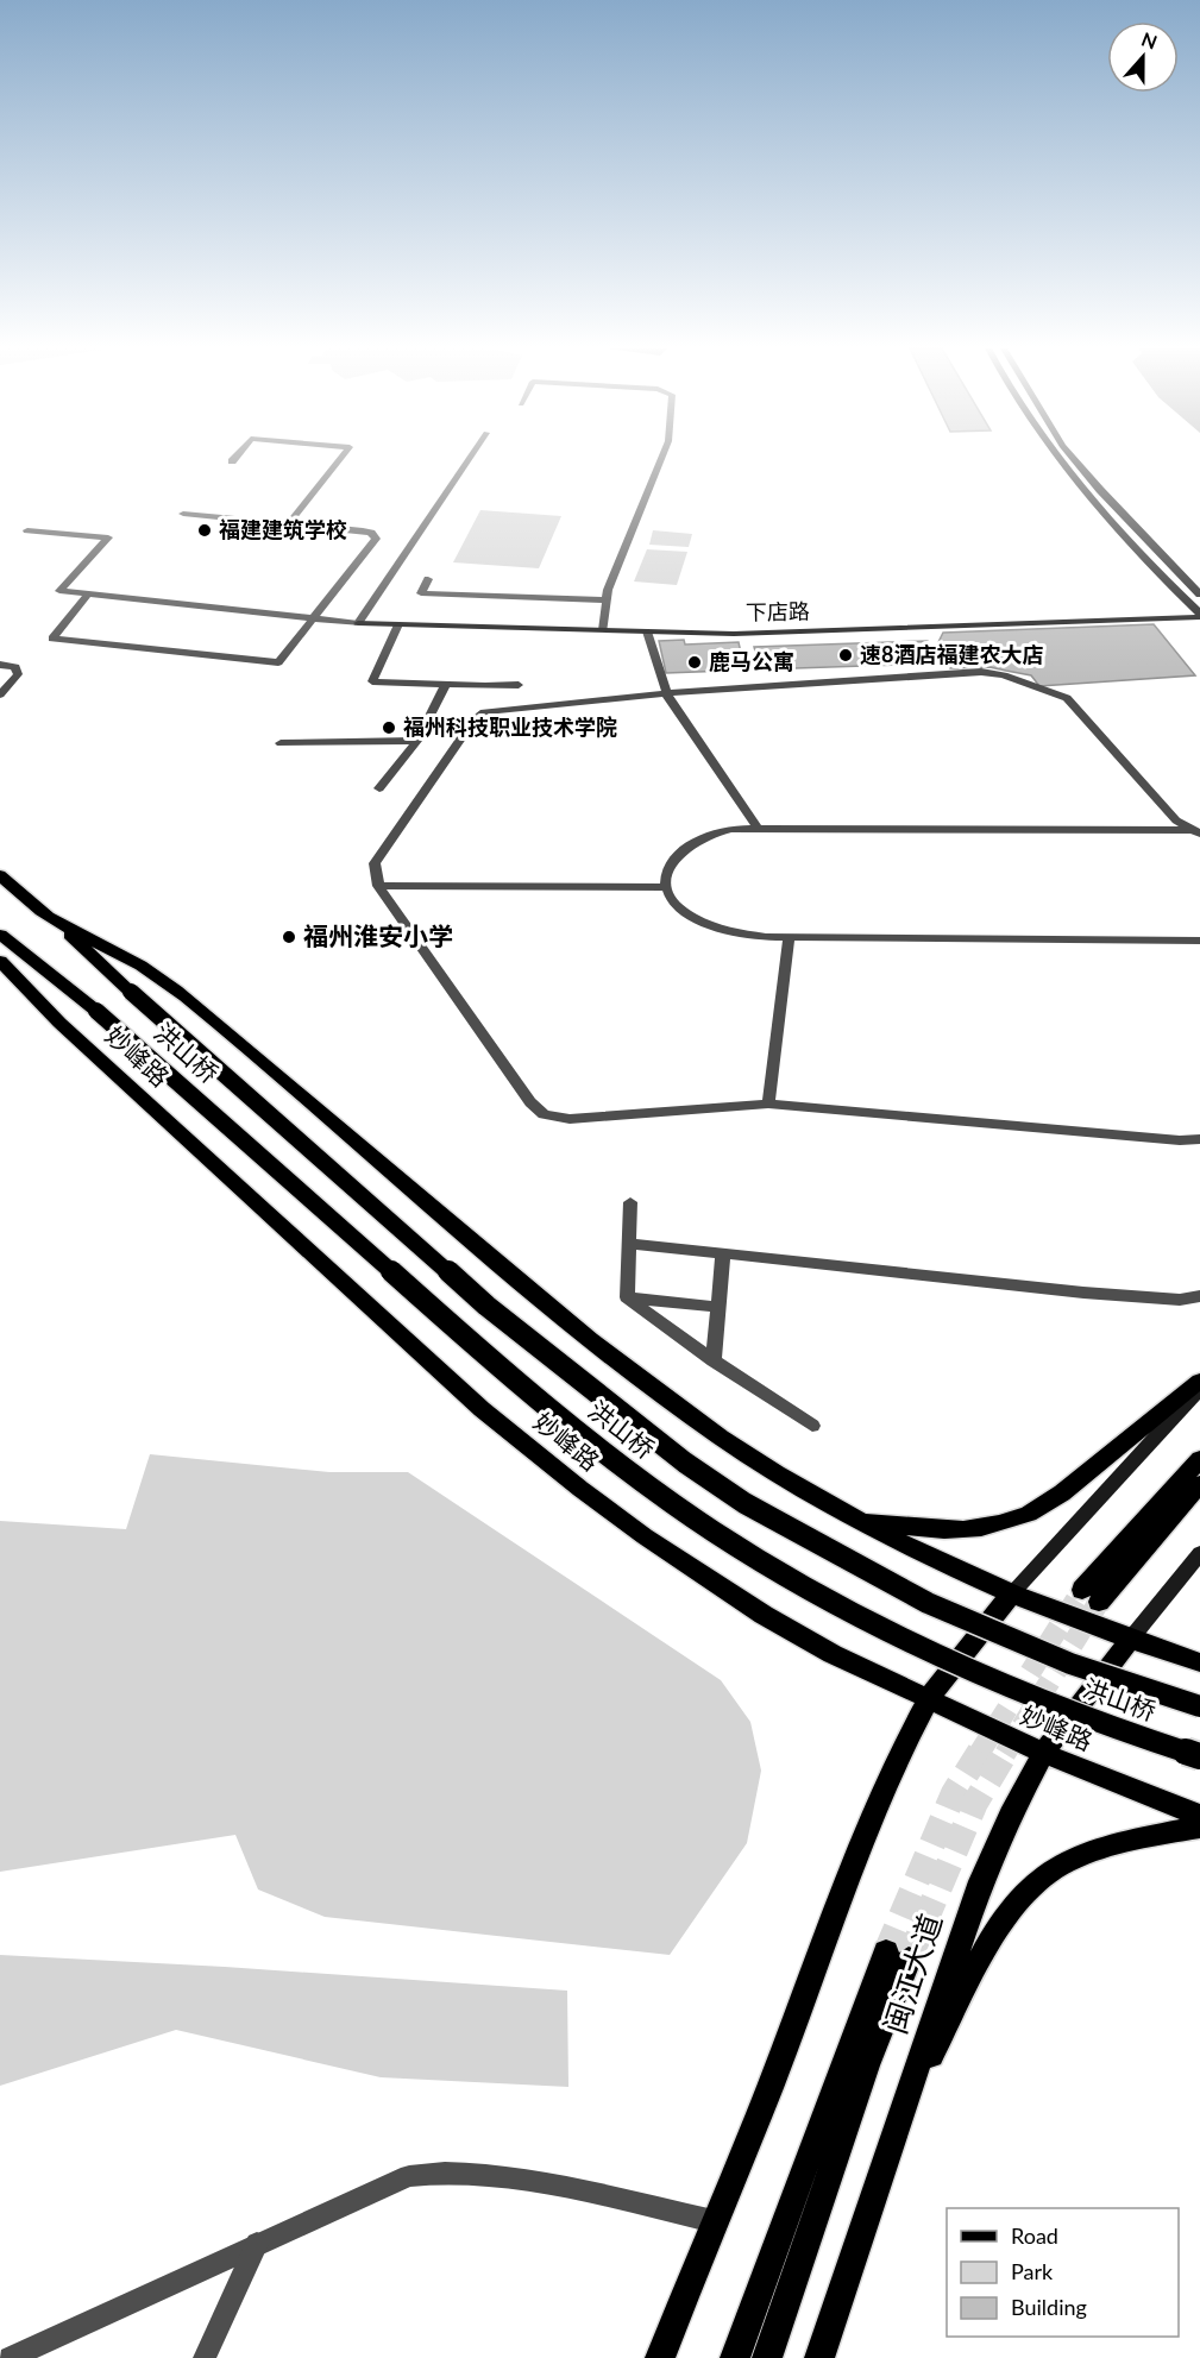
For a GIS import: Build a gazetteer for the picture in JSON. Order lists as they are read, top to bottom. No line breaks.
{"streets":{"main road":["下店路","洪山桥","妙峰路","闽江大道"]},"crossings":[["妙峰路","闽江大道"]],"places":["福建建筑学校","速8酒店福建农大店","鹿马公寓","福州科技职业技术学院","福州淮安小学"],"legend":["Road","Park","Building"],"north":"top"}
